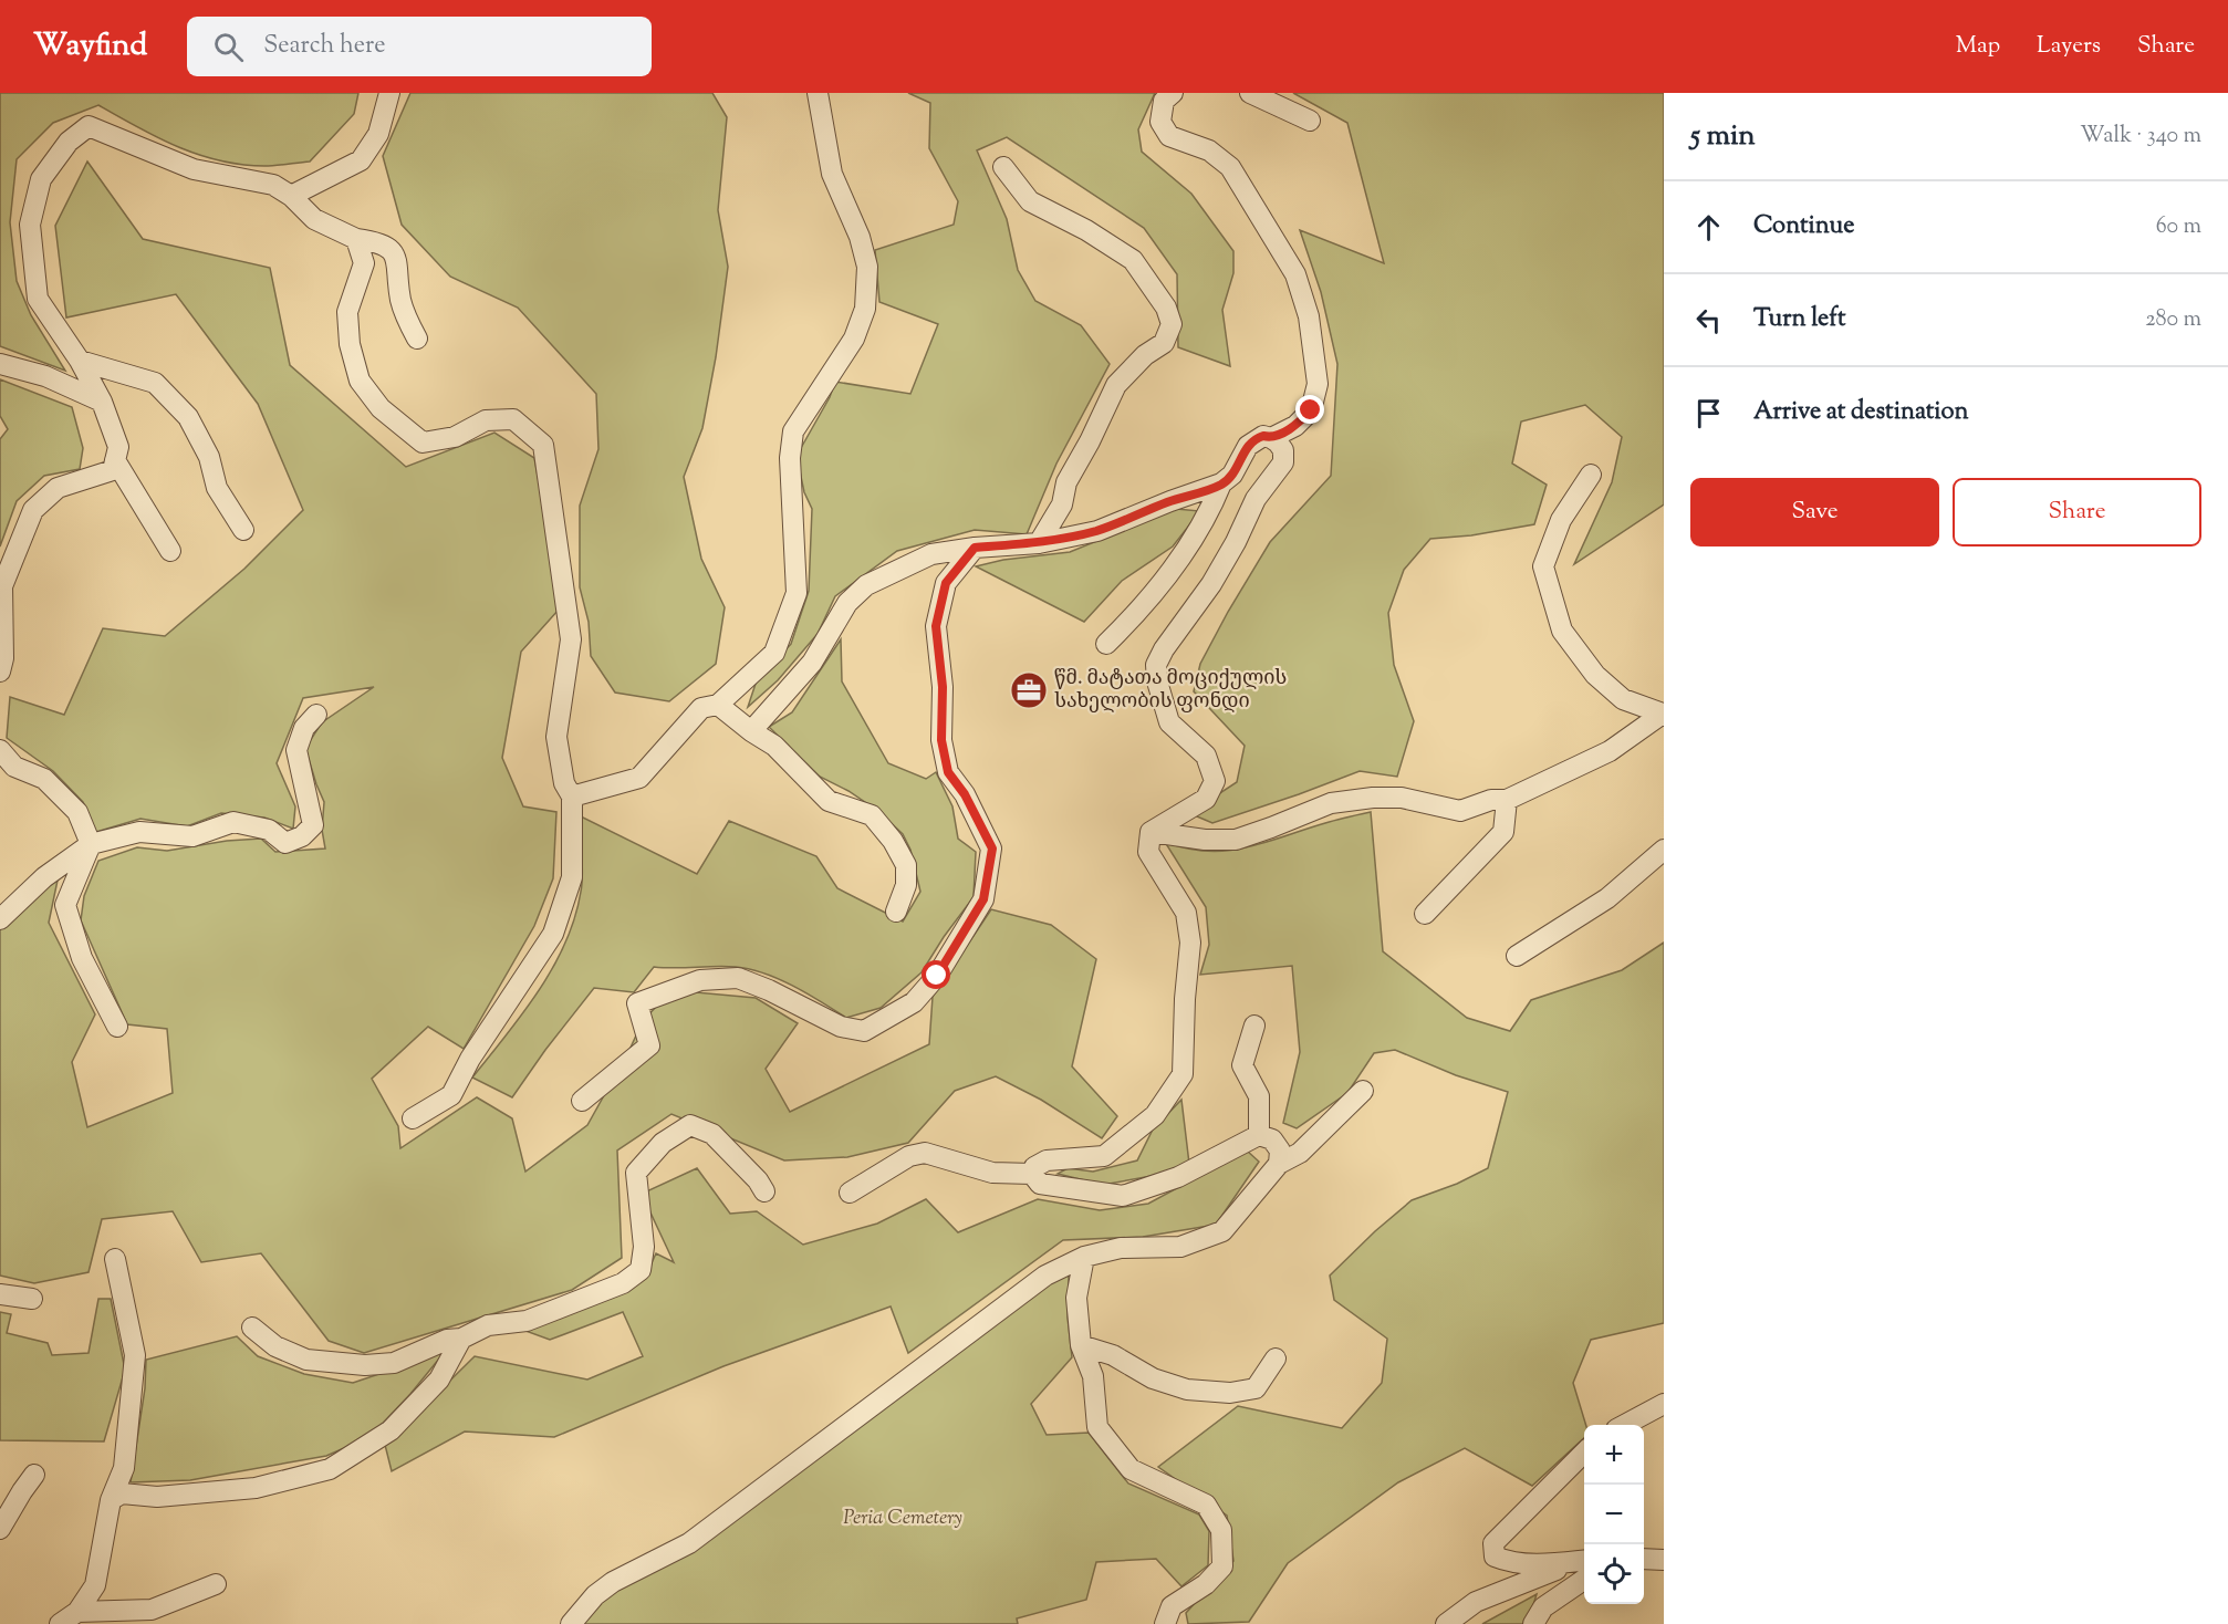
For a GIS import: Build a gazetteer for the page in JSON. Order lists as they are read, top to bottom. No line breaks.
{"parks":["Peria Cemetery"],"places":{"office":["წმ. მატათა მოციქულის სახელობის ფონდი"]},"page":{"header":"Wayfind","search":"Search here","nav":["Map","Layers","Share"],"heading":["5 min","Walk · 340 m"],"list":[["Continue","60 m"],["Turn left","280 m"],"Arrive at destination"],"buttons":["Save","Share"],"map_buttons":["+","−"]}}
